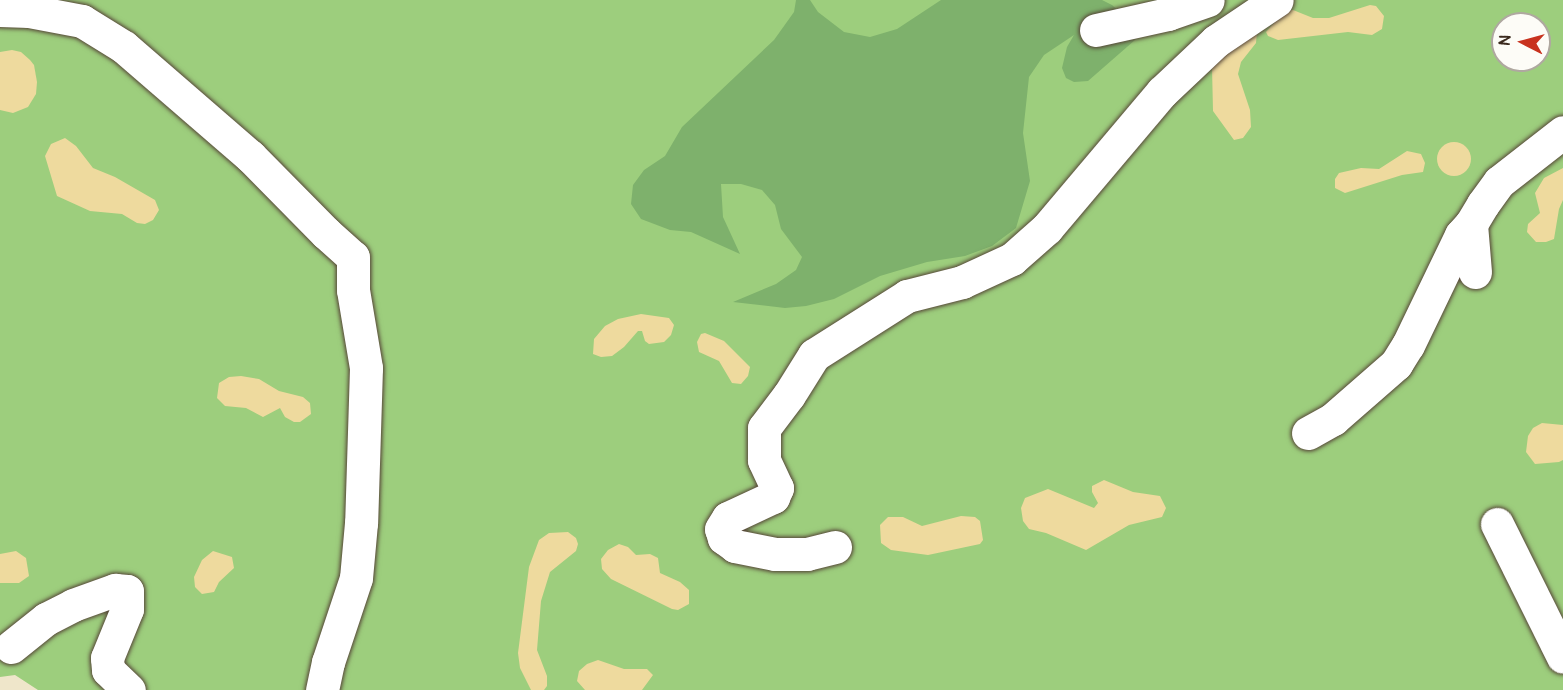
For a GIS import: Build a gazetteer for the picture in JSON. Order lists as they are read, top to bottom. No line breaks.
{"north":"left"}
